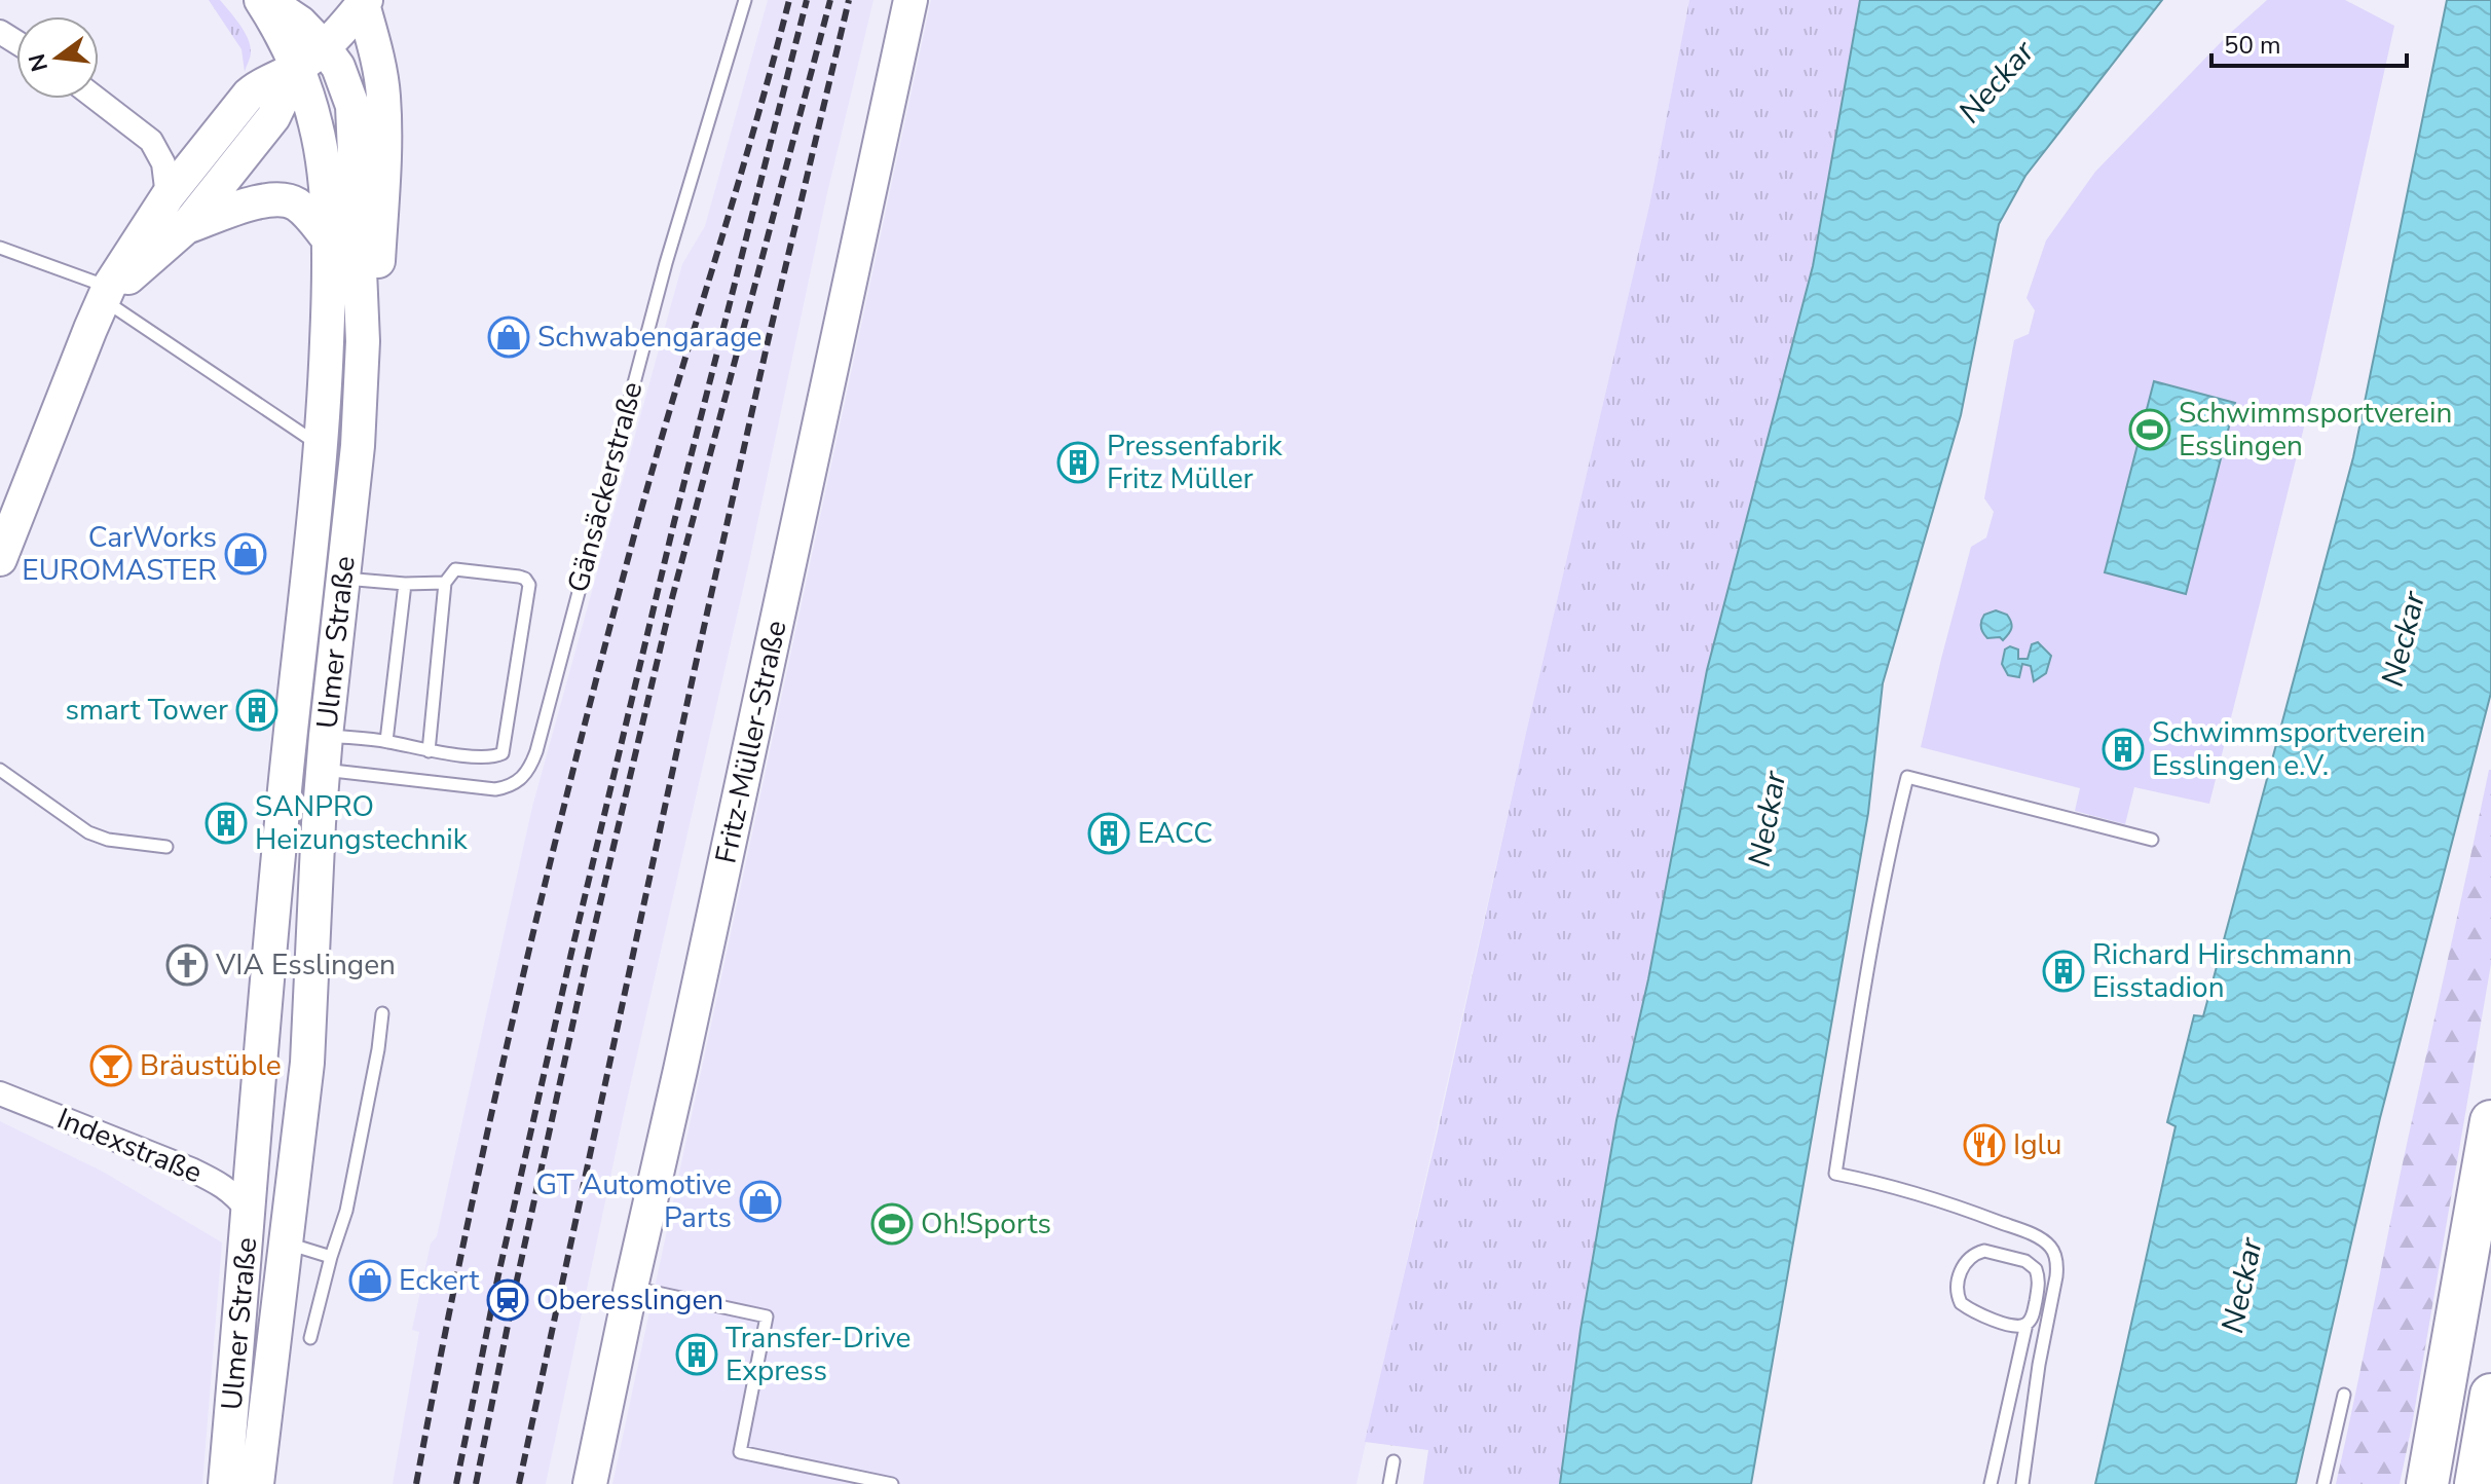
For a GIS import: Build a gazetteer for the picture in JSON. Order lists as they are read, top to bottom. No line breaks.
{"streets":{"main road":["Ulmer Straße","Fritz-Müller-Straße"],"street":["Indexstraße"],"lane":["Gänsäckerstraße"]},"crossings":[["Gänsäckerstraße","Ulmer Straße"],["Ulmer Straße","Indexstraße"]],"water":["Neckar"],"places":{"shop":["Schwabengarage","CarWorks EUROMASTER","GT Automotive Parts","Eckert"],"sports":["Schwimmsportverein Esslingen","Oh!Sports"],"building":["Pressenfabrik Fritz Müller","smart Tower","Schwimmsportverein Esslingen e.V.","SANPRO Heizungstechnik","EACC","Richard Hirschmann Eisstadion","Transfer-Drive Express"],"church":["VIA Esslingen"],"bar":["Bräustüble"],"restaurant":["Iglu"],"station":["Oberesslingen"]},"scale_bar":"50 m","north":"left"}
